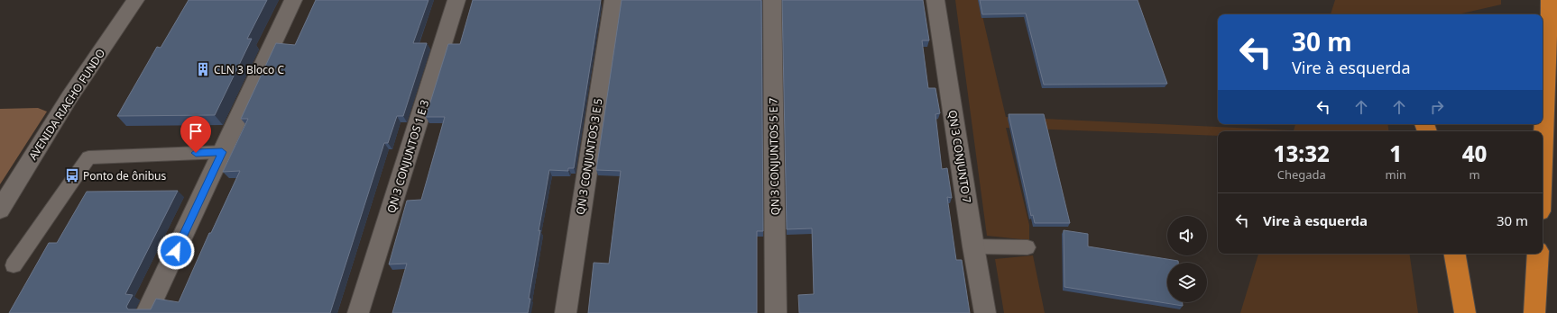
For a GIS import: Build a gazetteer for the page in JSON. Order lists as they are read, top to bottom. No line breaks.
{"streets":{"street":["AVENIDA RIACHO FUNDO","QN 3 CONJUNTOS 1 E 3","QN 3 CONJUNTOS 3 E 5","QN 3 CONJUNTOS 5 E 7","QN 3 CONJUNTO 7"]},"places":{"building":["CLN 3 Bloco C"],"bus stop":["Ponto de ônibus"]},"page":{"turn":["30 m","Vire à esquerda"],"eta":["13:32","Chegada","1","min","40","m"],"list":[{"name":"Vire à esquerda","value":"30 m"}]}}
